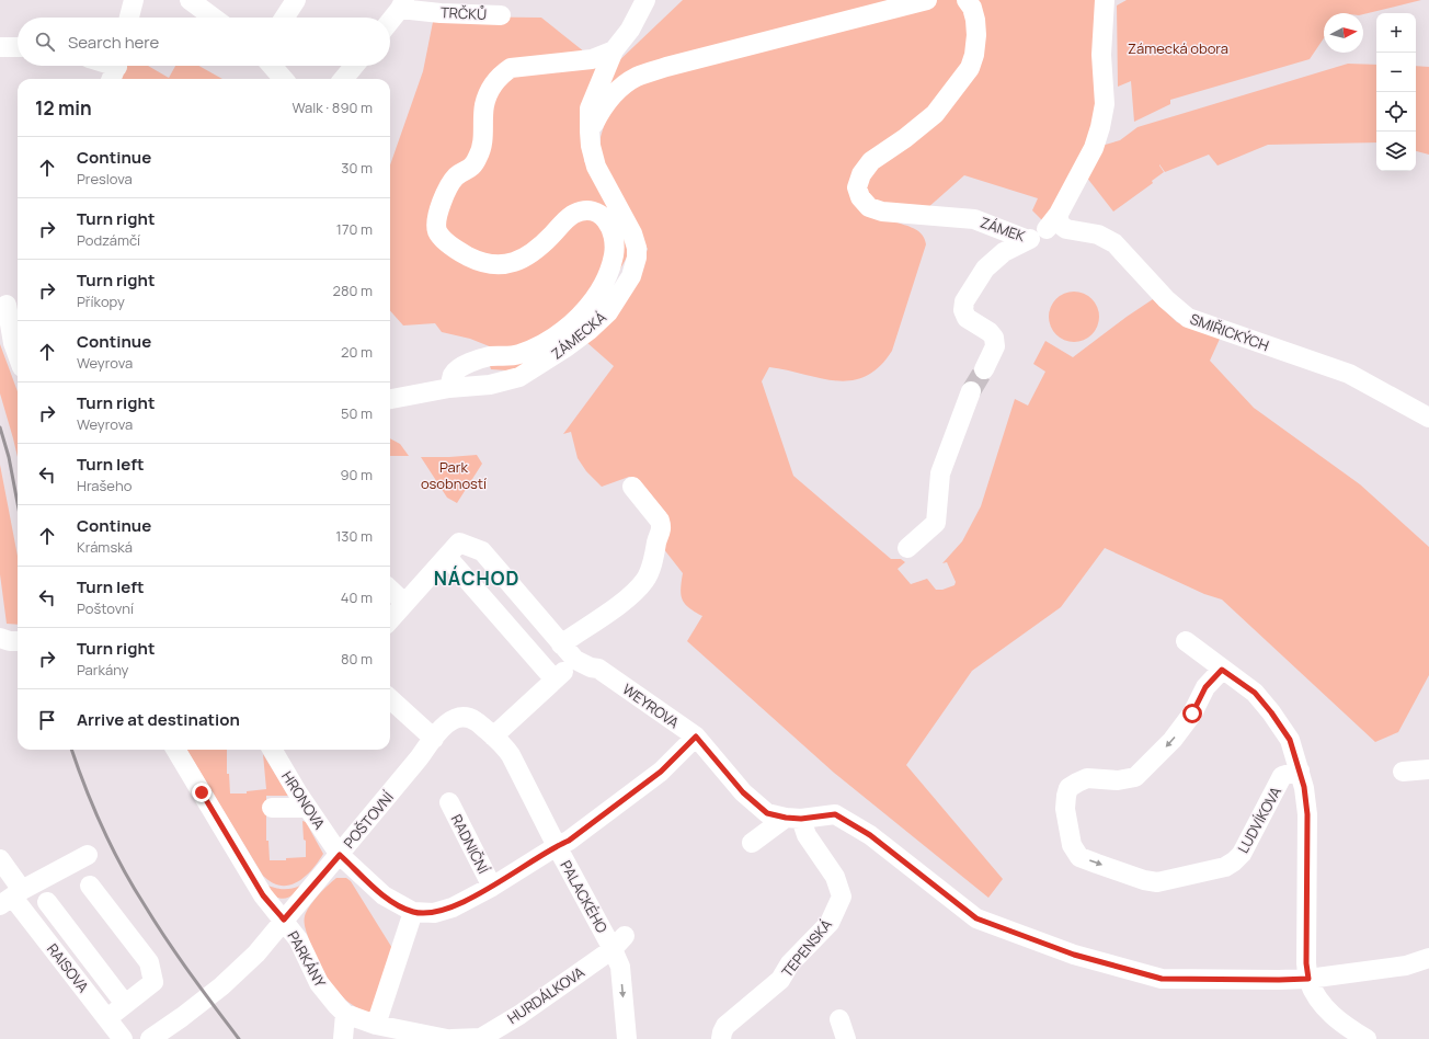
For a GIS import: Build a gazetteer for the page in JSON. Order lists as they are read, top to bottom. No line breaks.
{"streets":{"street":["TRČKŮ","ZÁMEK","SMIŘICKÝCH","ZÁMECKÁ","WEYROVA","HRONOVA","POŠTOVNÍ","LUDVÍKOVA","RADNIČNÍ","PALACKÉHO","TEPENSKÁ","PARKÁNY","RAISOVA","HURDÁLKOVA"]},"crossings":[["ZÁMEK","SMIŘICKÝCH"],["WEYROVA","TEPENSKÁ"],["HRONOVA","POŠTOVNÍ"],["POŠTOVNÍ","PALACKÉHO"],["POŠTOVNÍ","PARKÁNY"],["PALACKÉHO","HURDÁLKOVA"]],"districts":["NÁCHOD"],"parks":["Zámecká obora","Park osobností"],"north":"right","page":{"map_buttons":["+","−"],"search":"Search here","heading":["12 min","Walk · 890 m"],"list":[["Continue","Preslova","30 m"],["Turn right","Podzámčí","170 m"],["Turn right","Příkopy","280 m"],["Continue","Weyrova","20 m"],["Turn right","Weyrova","50 m"],["Turn left","Hrašeho","90 m"],["Continue","Krámská","130 m"],["Turn left","Poštovní","40 m"],["Turn right","Parkány","80 m"],"Arrive at destination"]}}
